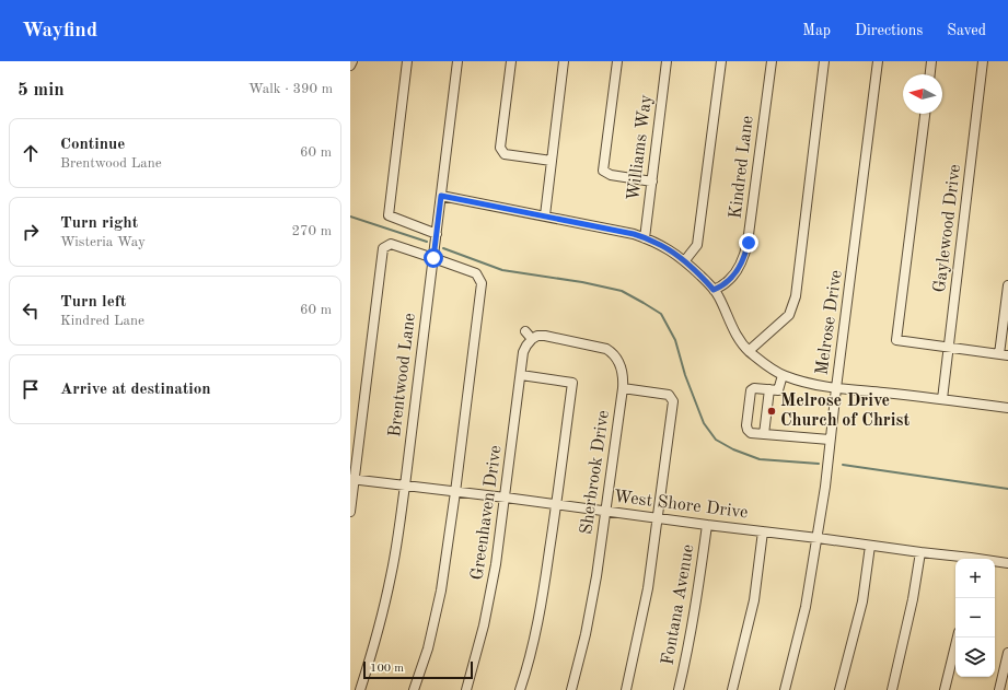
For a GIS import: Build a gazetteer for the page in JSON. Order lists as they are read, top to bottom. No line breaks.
{"streets":{"street":["Williams Way","Kindred Lane","Gaylewood Drive","Melrose Drive","Brentwood Lane","Sherbrook Drive","West Shore Drive","Greenhaven Drive","Fontana Avenue"]},"crossings":[["Melrose Drive","West Shore Drive"],["Brentwood Lane","West Shore Drive"],["Sherbrook Drive","West Shore Drive"],["Sherbrook Drive","Greenhaven Drive"],["West Shore Drive","Greenhaven Drive"],["West Shore Drive","Fontana Avenue"]],"places":["Melrose Drive Church of Christ"],"scale_bar":"100 m","north":"left","page":{"header":"Wayfind","nav":["Map","Directions","Saved"],"heading":["5 min","Walk · 390 m"],"list":[["Continue","Brentwood Lane","60 m"],["Turn right","Wisteria Way","270 m"],["Turn left","Kindred Lane","60 m"],"Arrive at destination"],"map_buttons":["+","−"],"scale":"100 m"}}
